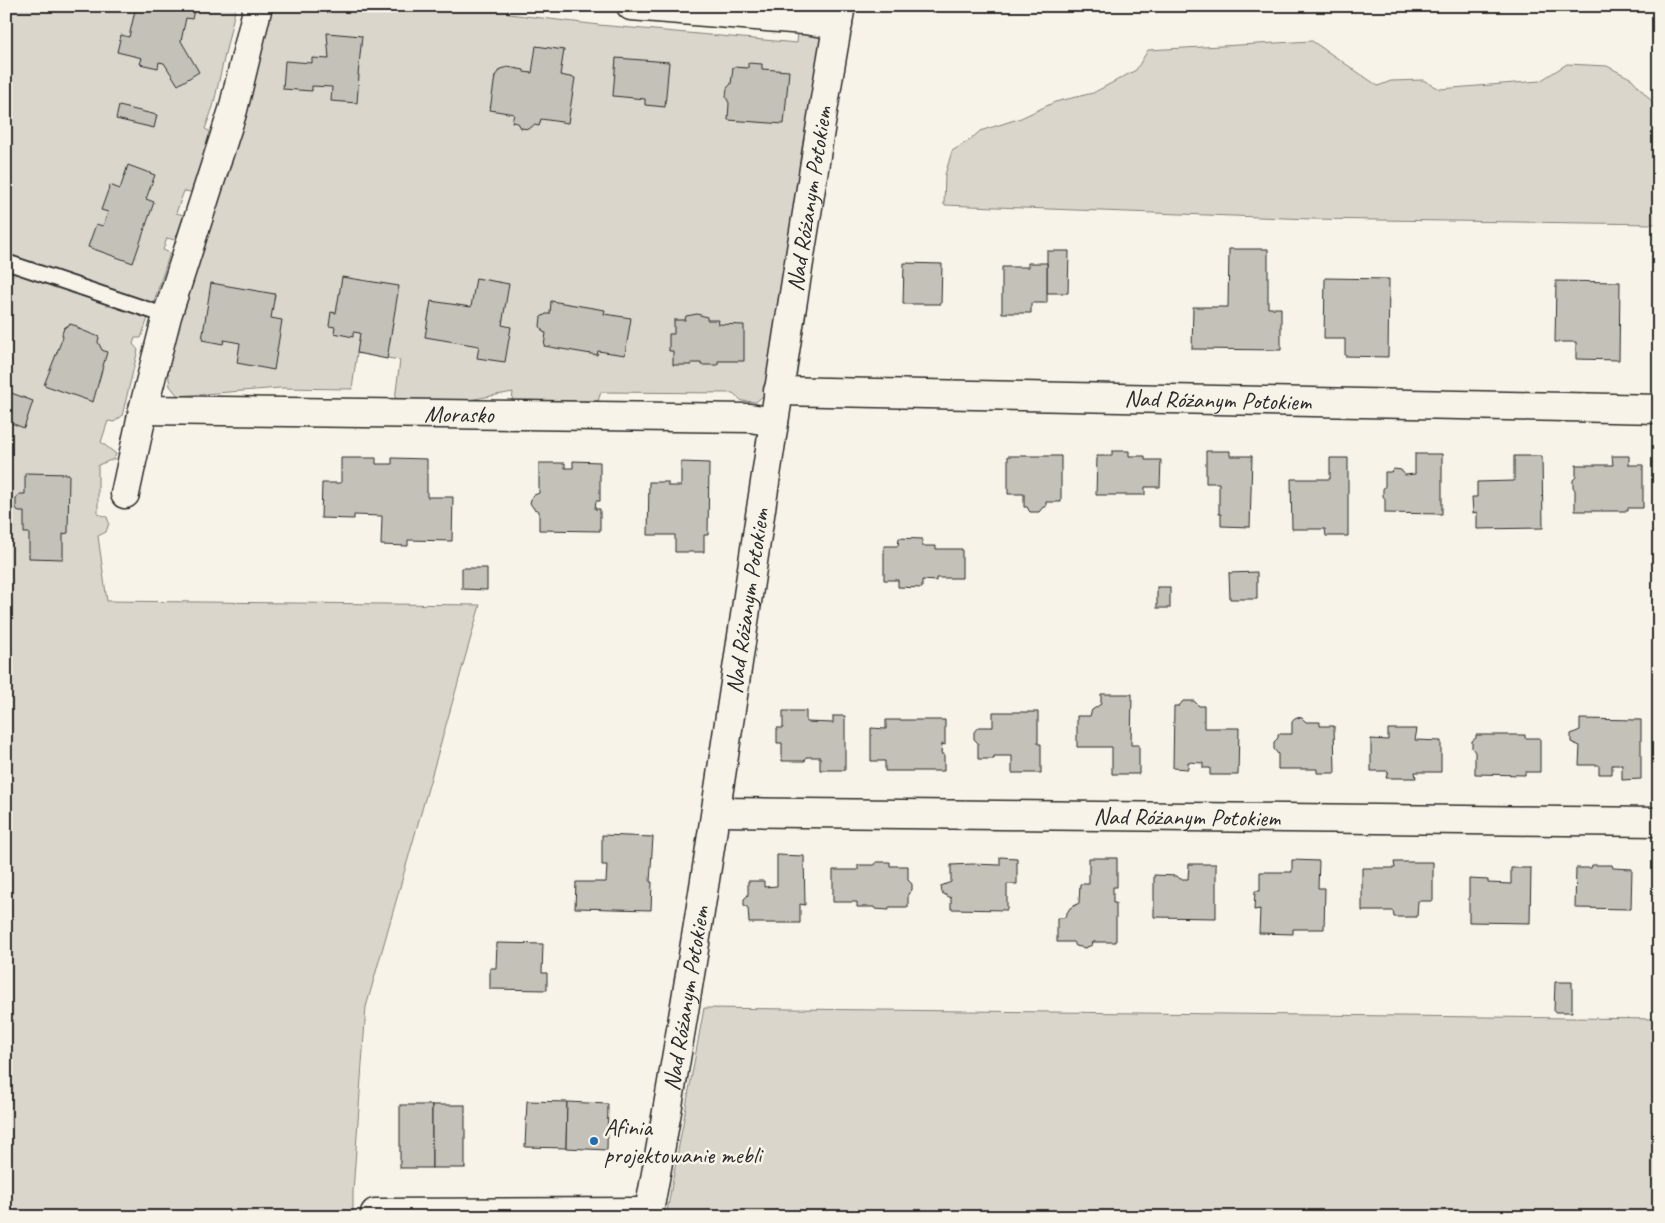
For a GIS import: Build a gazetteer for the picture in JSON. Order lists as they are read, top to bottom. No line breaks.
{"streets":{"street":["Nad Różanym Potokiem","Morasko"]},"crossings":[["Nad Różanym Potokiem","Morasko"]],"places":["Afinia projektowanie mebli"]}
